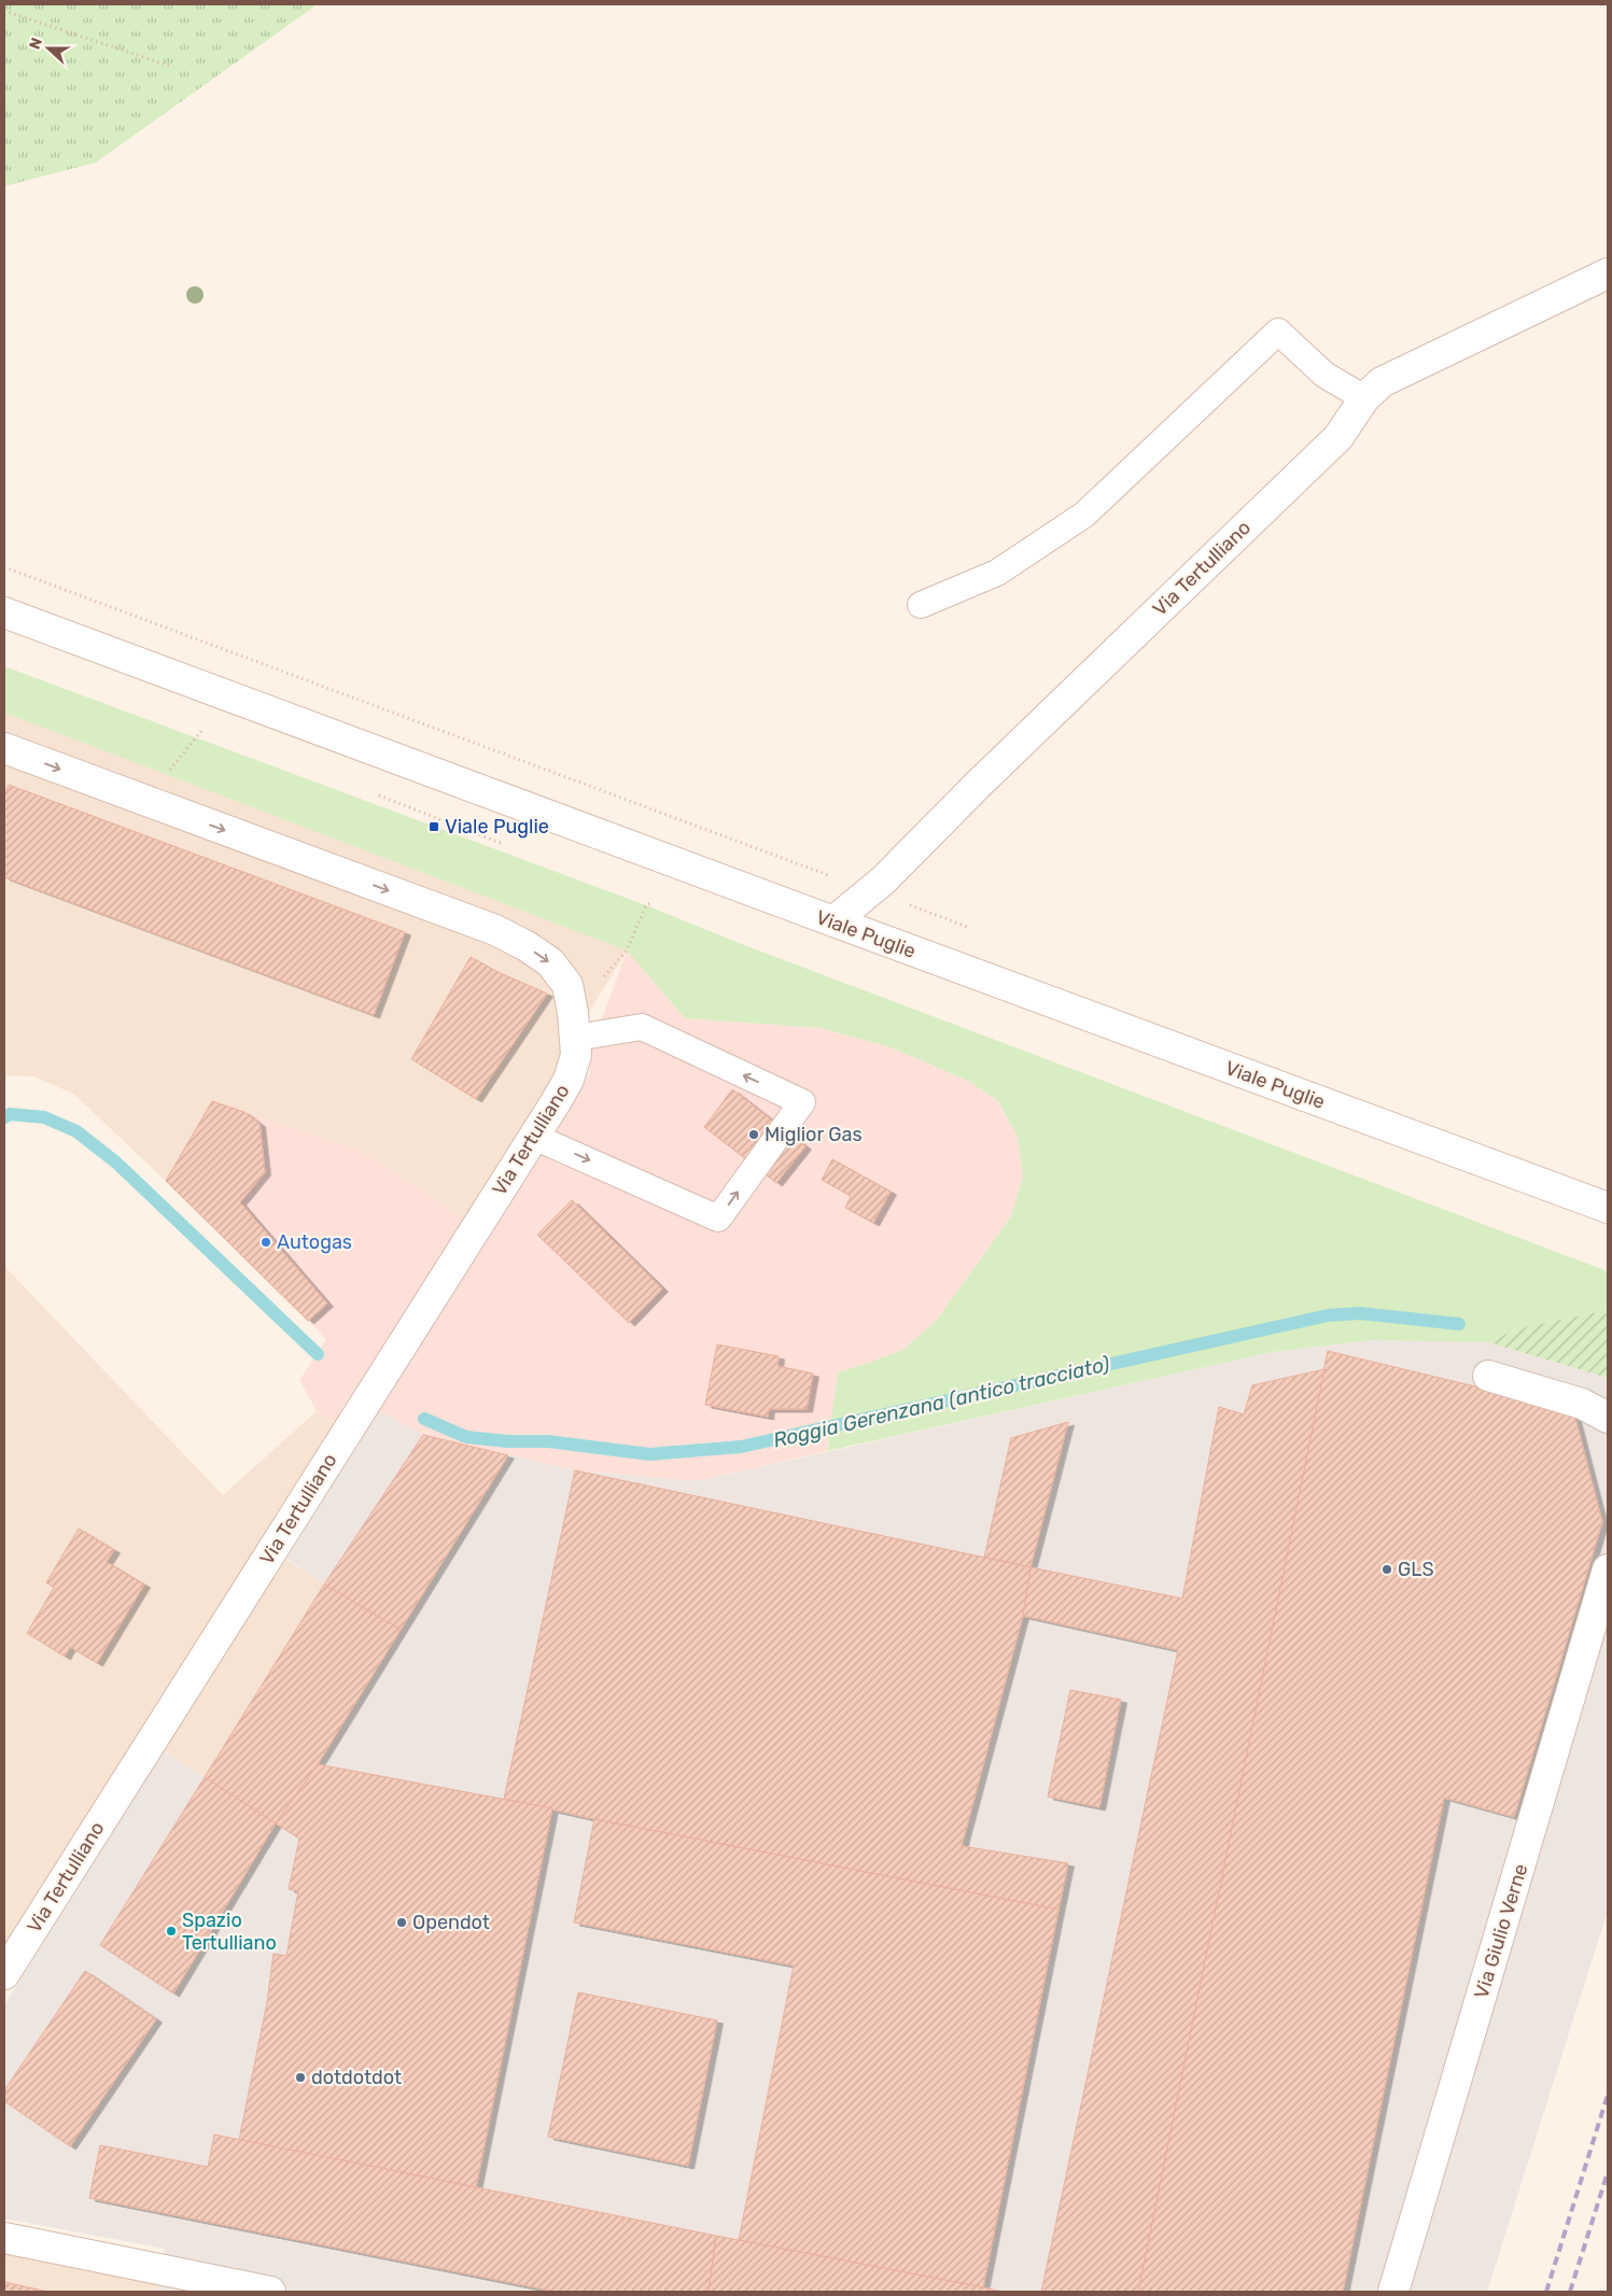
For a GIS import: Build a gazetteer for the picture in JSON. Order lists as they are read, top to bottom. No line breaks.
{"streets":{"street":["Via Tertulliano","Viale Puglie","Via Giulio Verne"]},"crossings":[["Via Tertulliano","Viale Puglie"]],"water":["Roggia Gerenzana (antico tracciato)"],"places":{"transit":["Viale Puglie"],"other":["Miglior Gas","Autogas","GLS","Opendot","Spazio Tertulliano","dotdotdot"]},"north":"left"}
